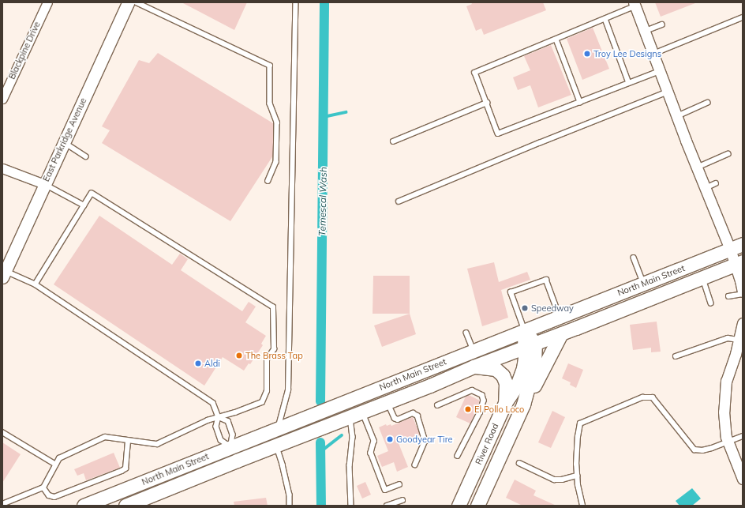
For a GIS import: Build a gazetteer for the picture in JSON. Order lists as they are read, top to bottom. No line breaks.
{"streets":{"main road":["East Parkridge Avenue","North Main Street","River Road"],"street":["Blackpine Drive"]},"crossings":[["North Main Street","River Road"]],"water":["Temescal Wash"],"places":["Troy Lee Designs","Speedway","The Brass Tap","Aldi","El Pollo Loco","Goodyear Tire"]}
